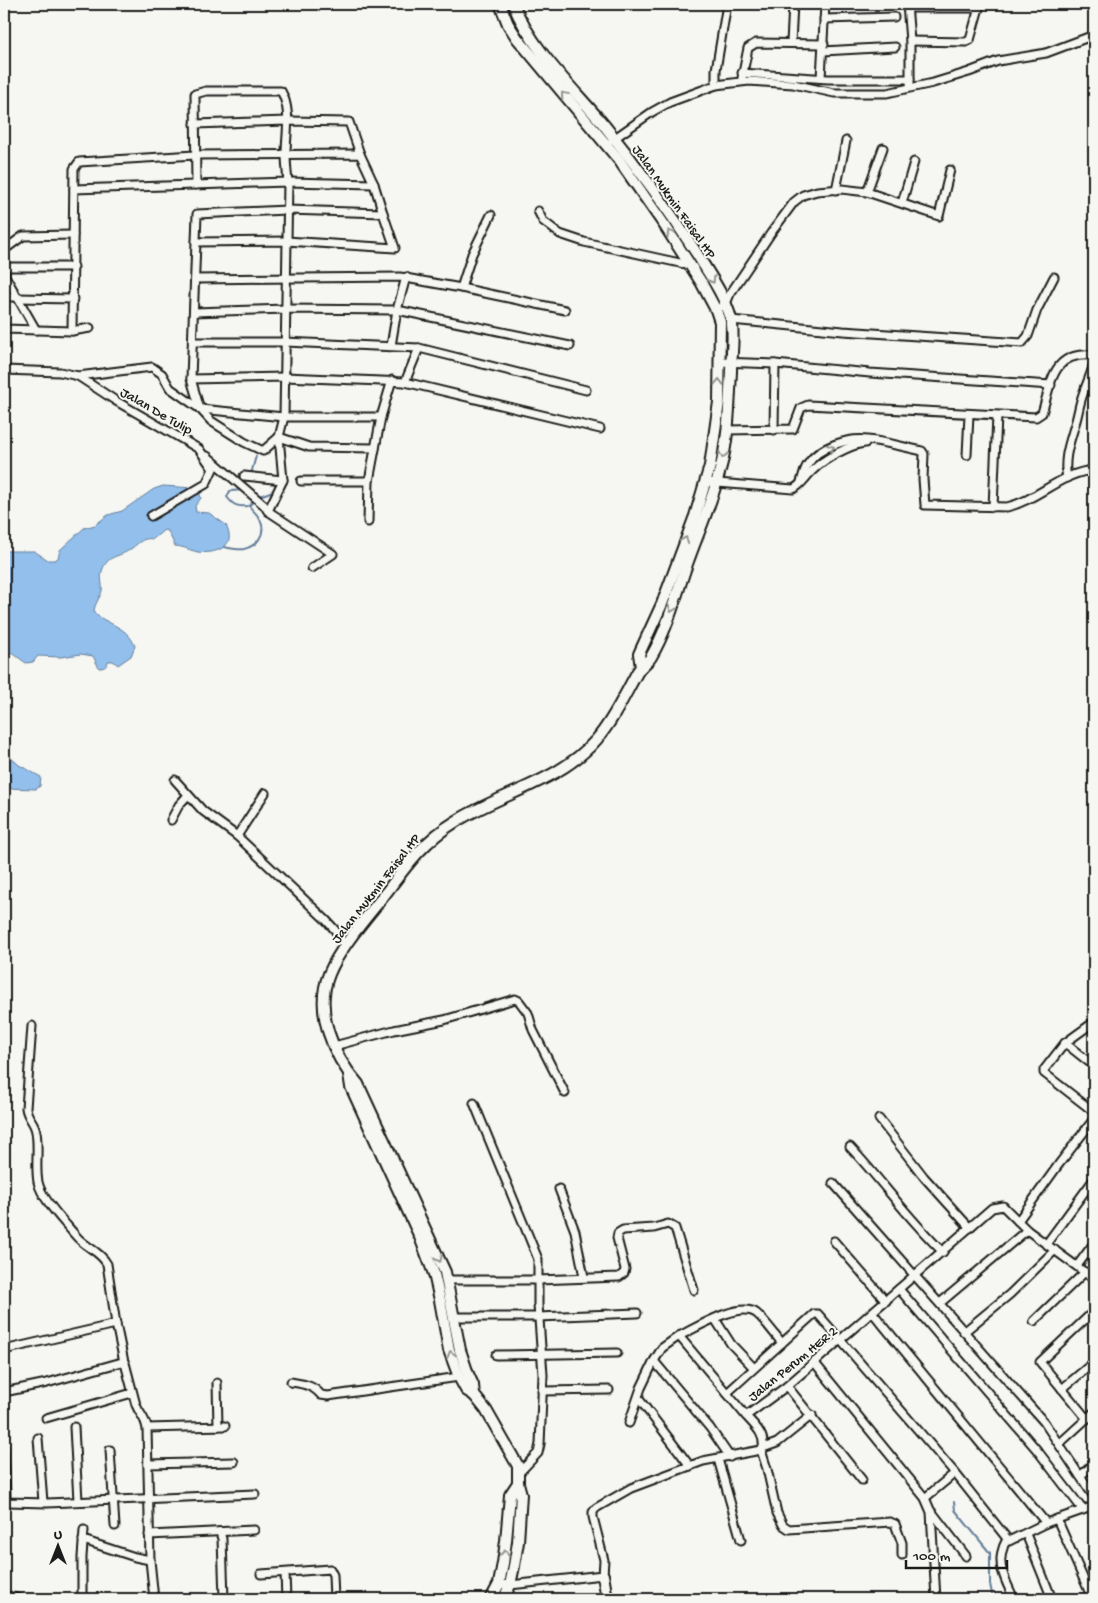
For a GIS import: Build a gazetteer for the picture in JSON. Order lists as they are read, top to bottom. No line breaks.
{"streets":{"street":["Jalan Mukmin Faisal HP","Jalan De Tulip","Jalan Perum HER 2"]},"scale_bar":"100 m","north":"top"}
